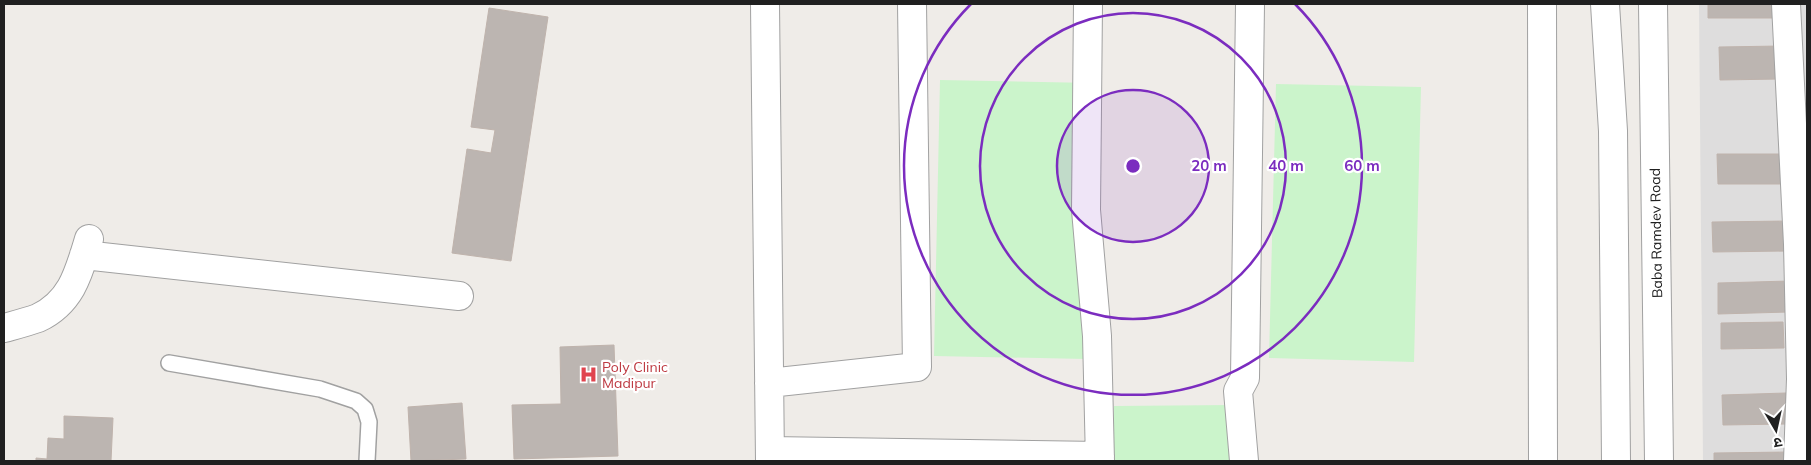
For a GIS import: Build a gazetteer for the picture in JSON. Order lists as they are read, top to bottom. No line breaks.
{"streets":{"street":["Baba Ramdev Road"]},"places":{"hospital":["Poly Clinic Madipur"]},"north":"bottom","rings":["20 m","40 m","60 m"]}
